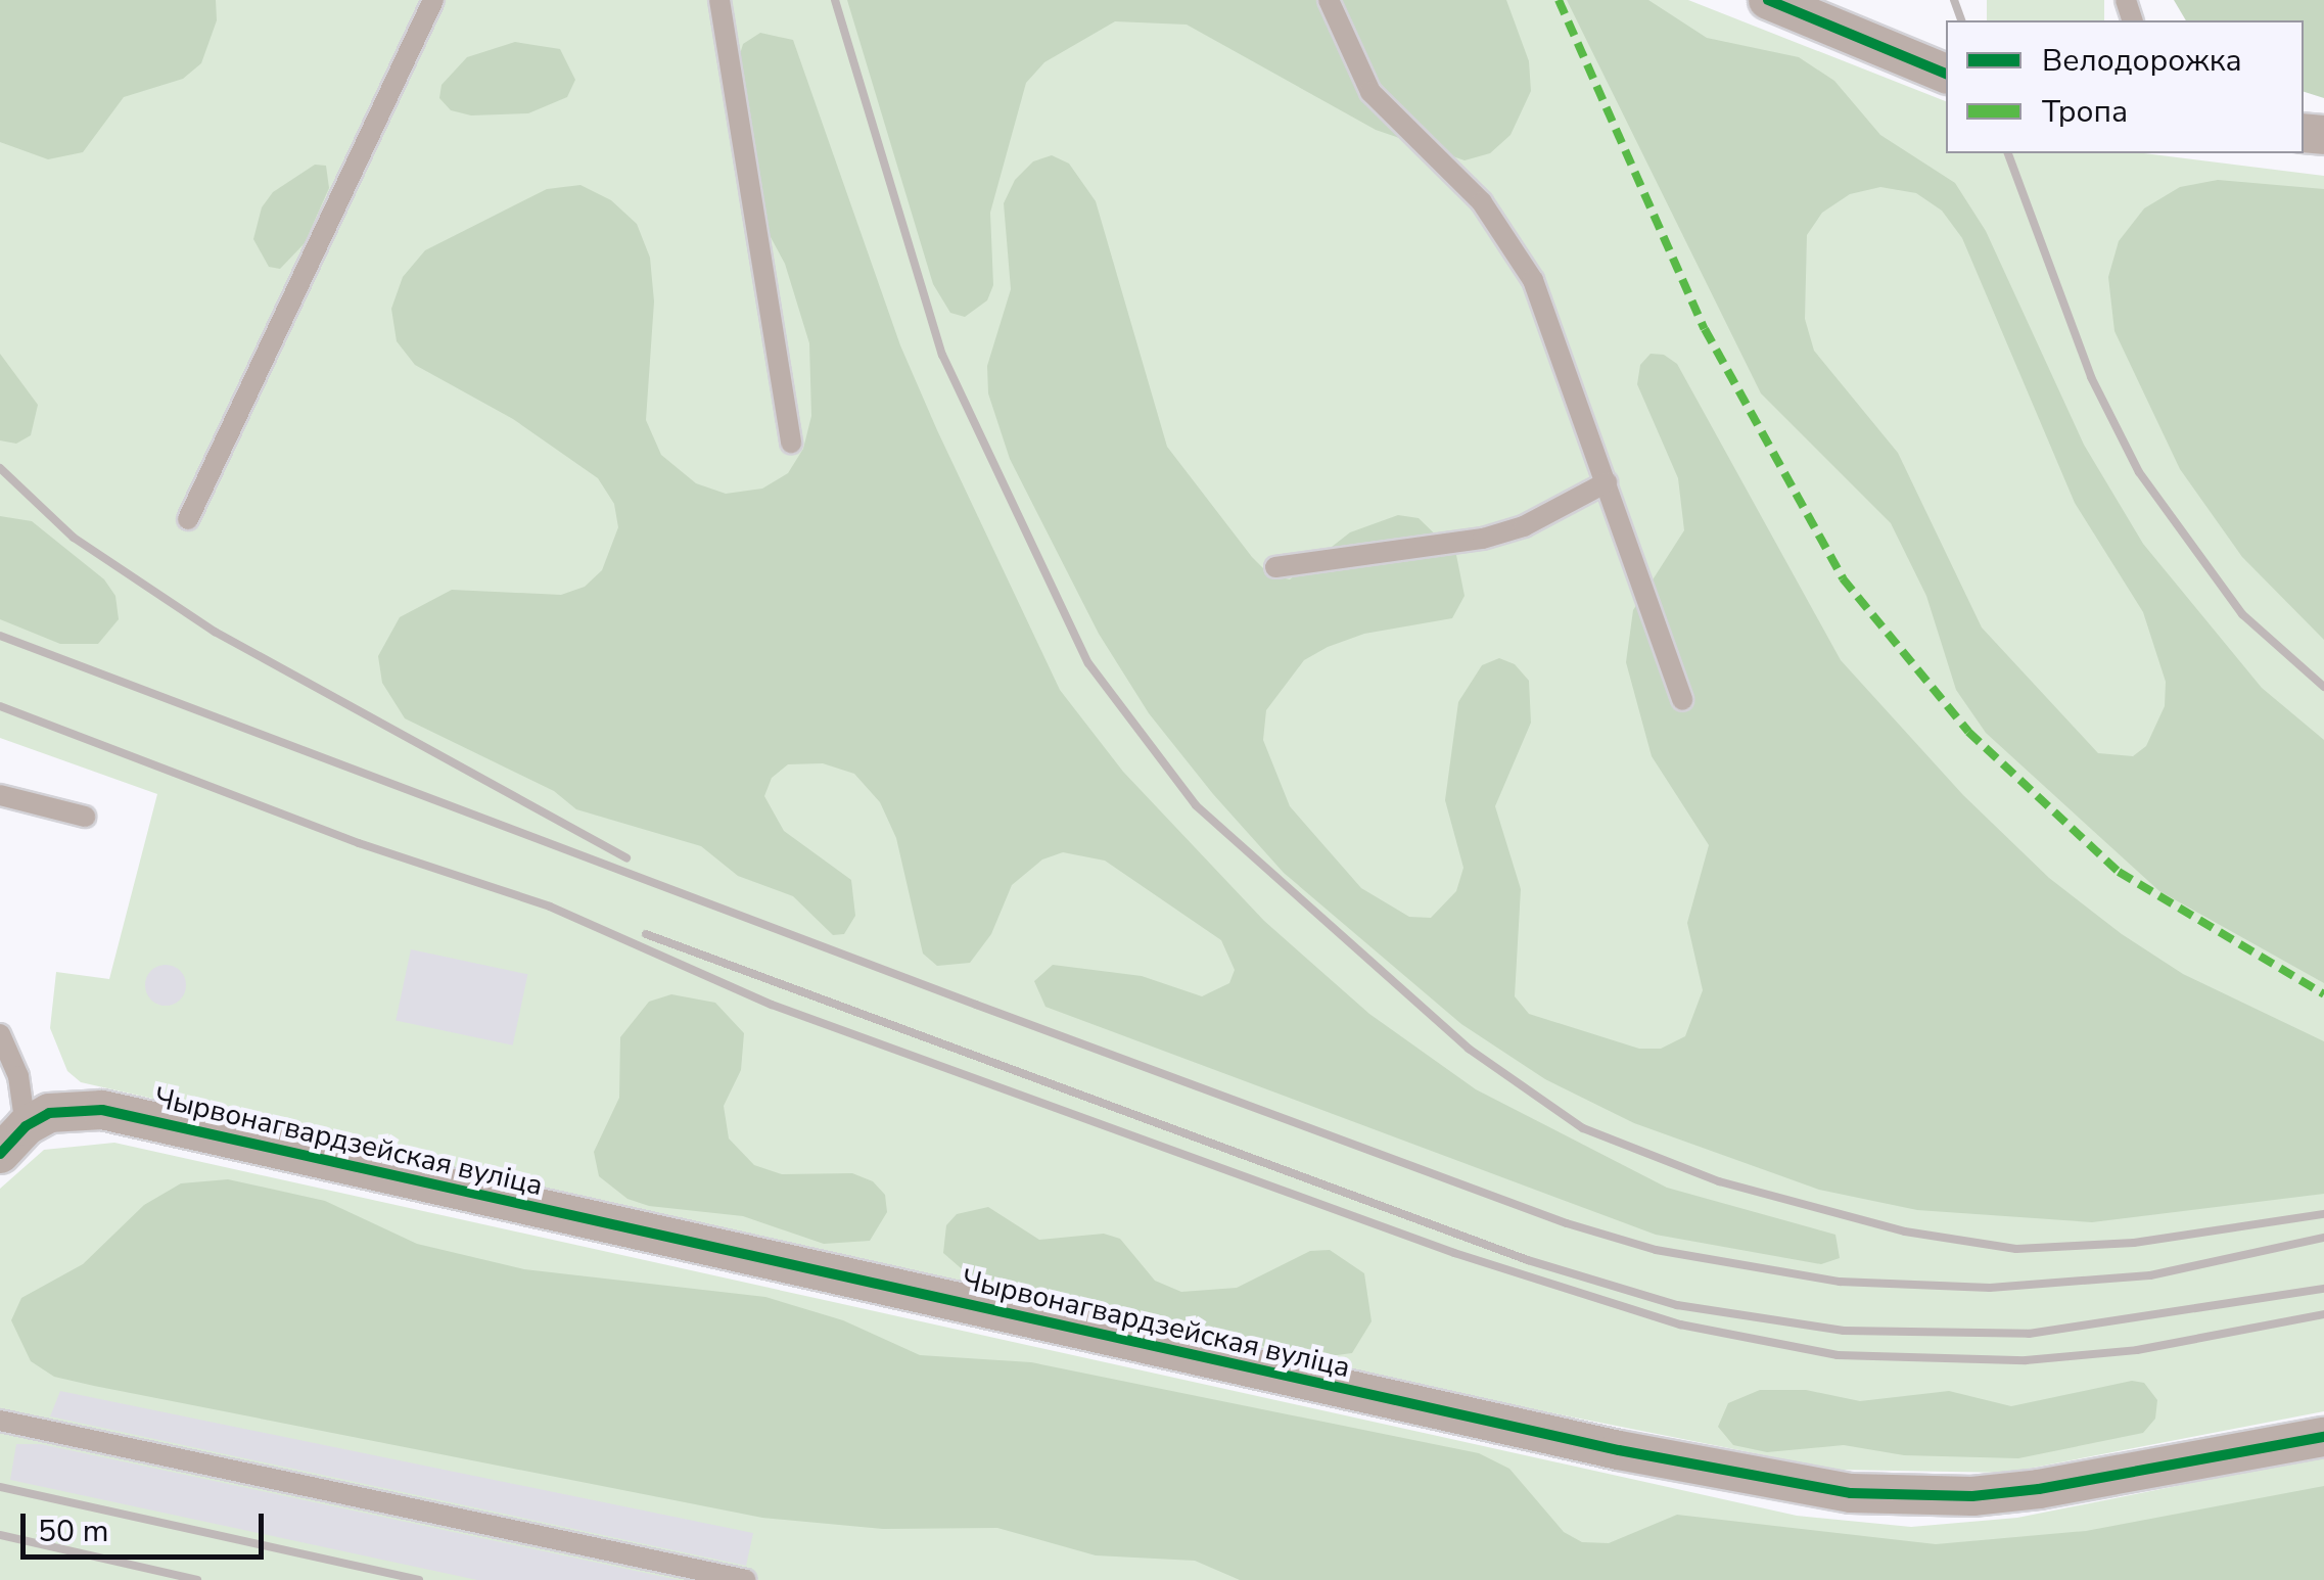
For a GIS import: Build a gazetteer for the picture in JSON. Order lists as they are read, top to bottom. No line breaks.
{"streets":{"street":["Чырвонагвардзейская вуліца"]},"legend":["Велодорожка","Тропа"],"scale_bar":"50 m"}
